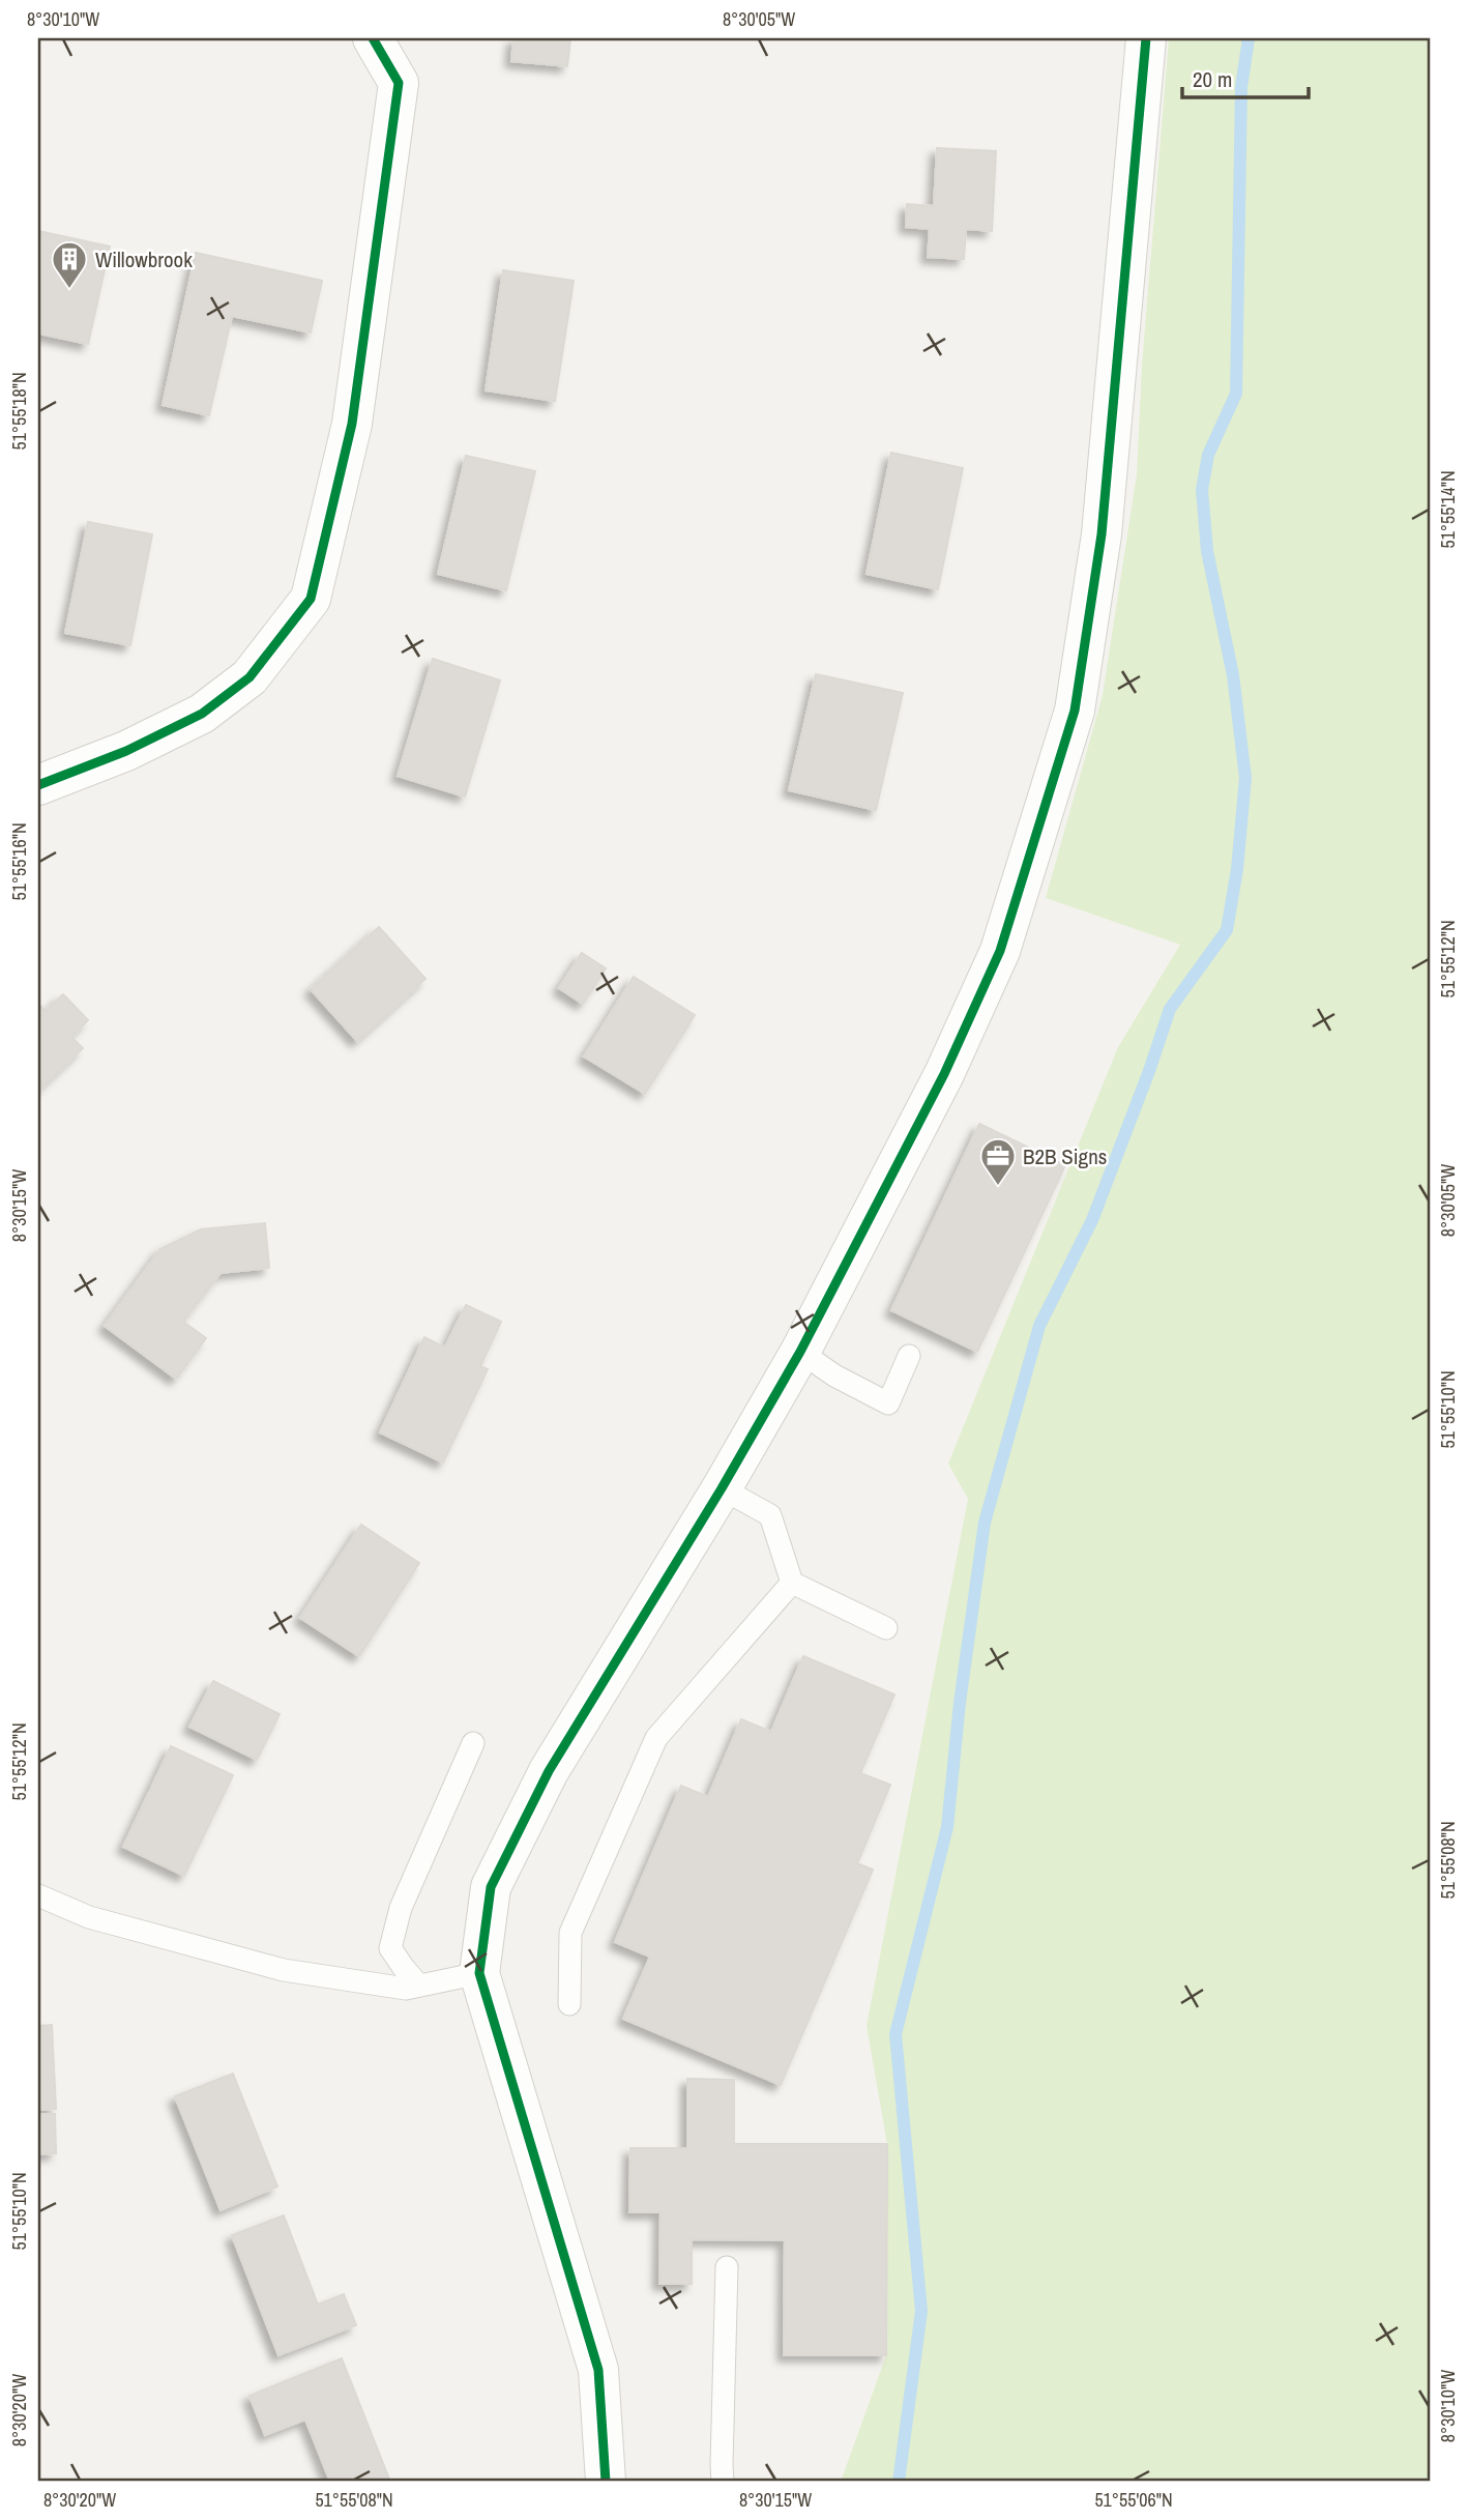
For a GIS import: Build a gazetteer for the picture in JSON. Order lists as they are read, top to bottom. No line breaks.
{"places":{"building":["Willowbrook"],"office":["B2B Signs"]},"scale_bar":"20 m","coordinates":["8°30'10\"W","8°30'05\"W","51°55'18\"N","51°55'14\"N","51°55'16\"N","51°55'12\"N","8°30'15\"W","51°55'10\"N","51°55'08\"N","8°30'20\"W","51°55'06\"N"]}
